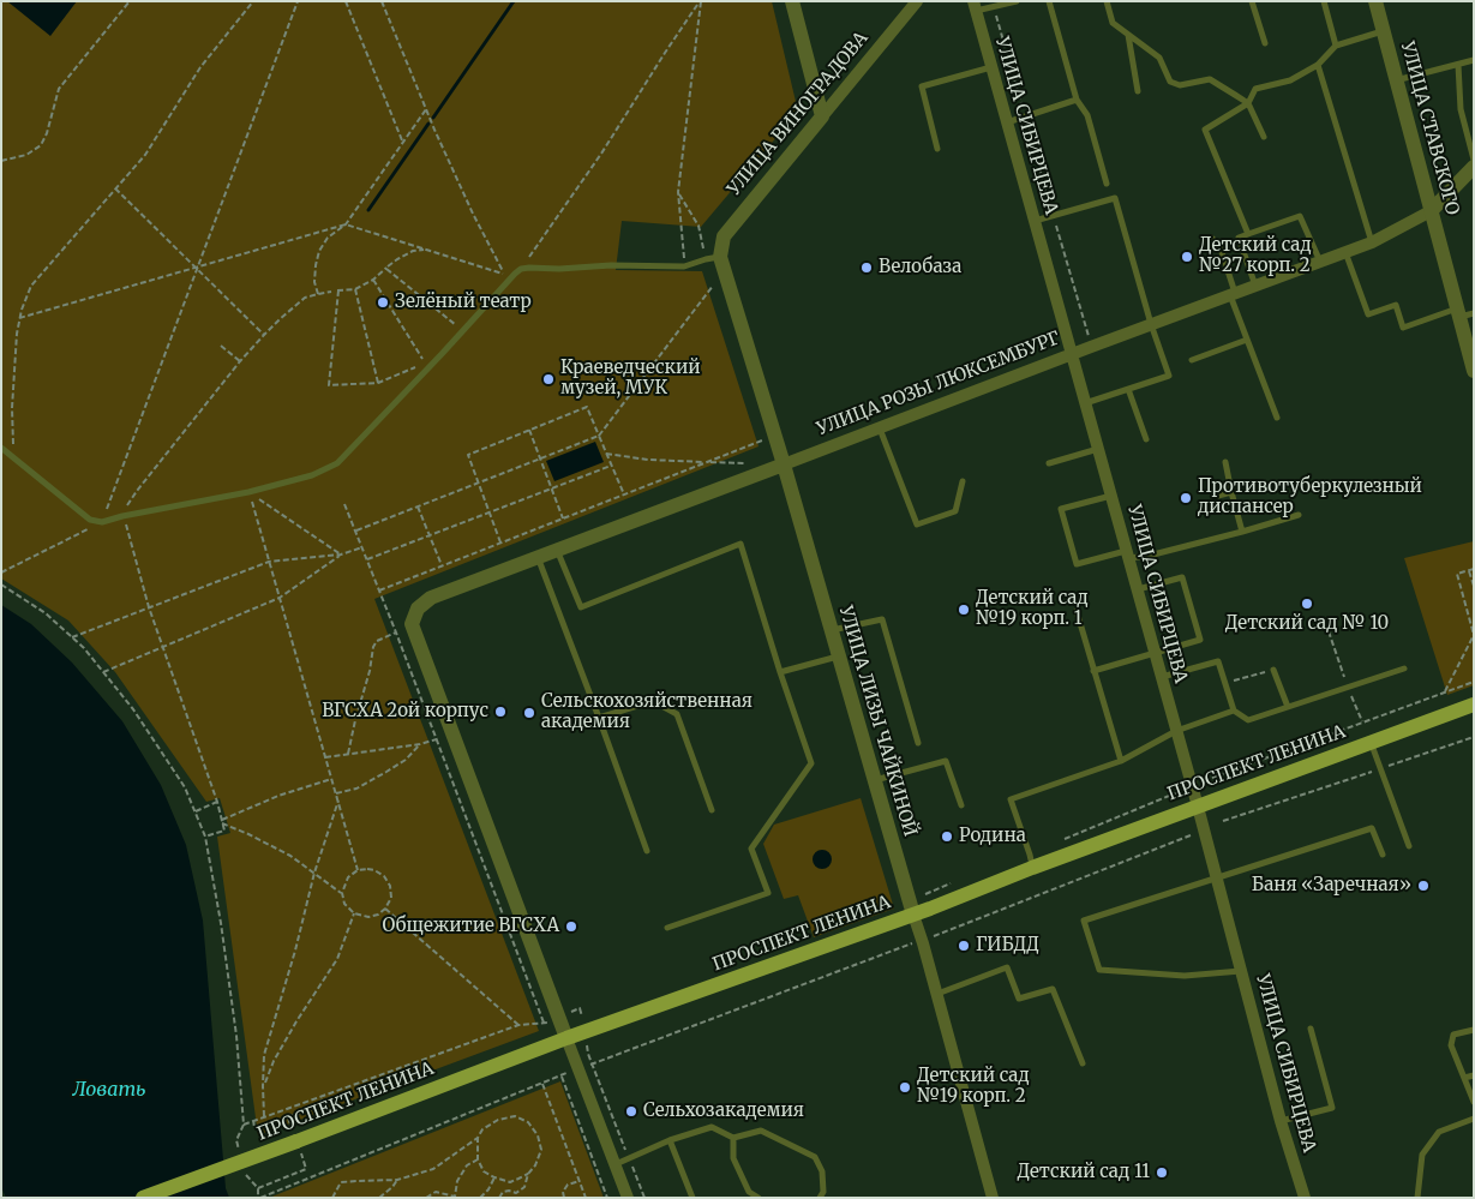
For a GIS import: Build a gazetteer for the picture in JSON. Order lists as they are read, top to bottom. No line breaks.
{"streets":{"main road":["ПРОСПЕКТ ЛЕНИНА"],"street":["УЛИЦА ВИНОГРАДОВА","УЛИЦА СИБИРЦЕВА","УЛИЦА СТАВСКОГО","УЛИЦА РОЗЫ ЛЮКСЕМБУРГ","УЛИЦА ЛИЗЫ ЧАЙКИНОЙ"]},"crossings":[["УЛИЦА ВИНОГРАДОВА","УЛИЦА ЛИЗЫ ЧАЙКИНОЙ"],["УЛИЦА СИБИРЦЕВА","УЛИЦА РОЗЫ ЛЮКСЕМБУРГ"],["УЛИЦА СИБИРЦЕВА","ПРОСПЕКТ ЛЕНИНА"],["УЛИЦА СТАВСКОГО","УЛИЦА РОЗЫ ЛЮКСЕМБУРГ"],["УЛИЦА РОЗЫ ЛЮКСЕМБУРГ","УЛИЦА ЛИЗЫ ЧАЙКИНОЙ"],["УЛИЦА РОЗЫ ЛЮКСЕМБУРГ","ПРОСПЕКТ ЛЕНИНА"],["УЛИЦА ЛИЗЫ ЧАЙКИНОЙ","ПРОСПЕКТ ЛЕНИНА"]],"water":["Ловать"],"places":["Детский сад №27 корп. 2","Велобаза","Зелёный театр","Краеведческий музей, МУК","Противотуберкулезный диспансер","Детский сад № 10","Детский сад №19 корп. 1","ВГСХА 2ой корпус","Сельскохозяйственная академия","Родина","Баня «Заречная»","Общежитие ВГСХА","ГИБДД","Детский сад №19 корп. 2","Сельхозакадемия","Детский сад 11"]}
